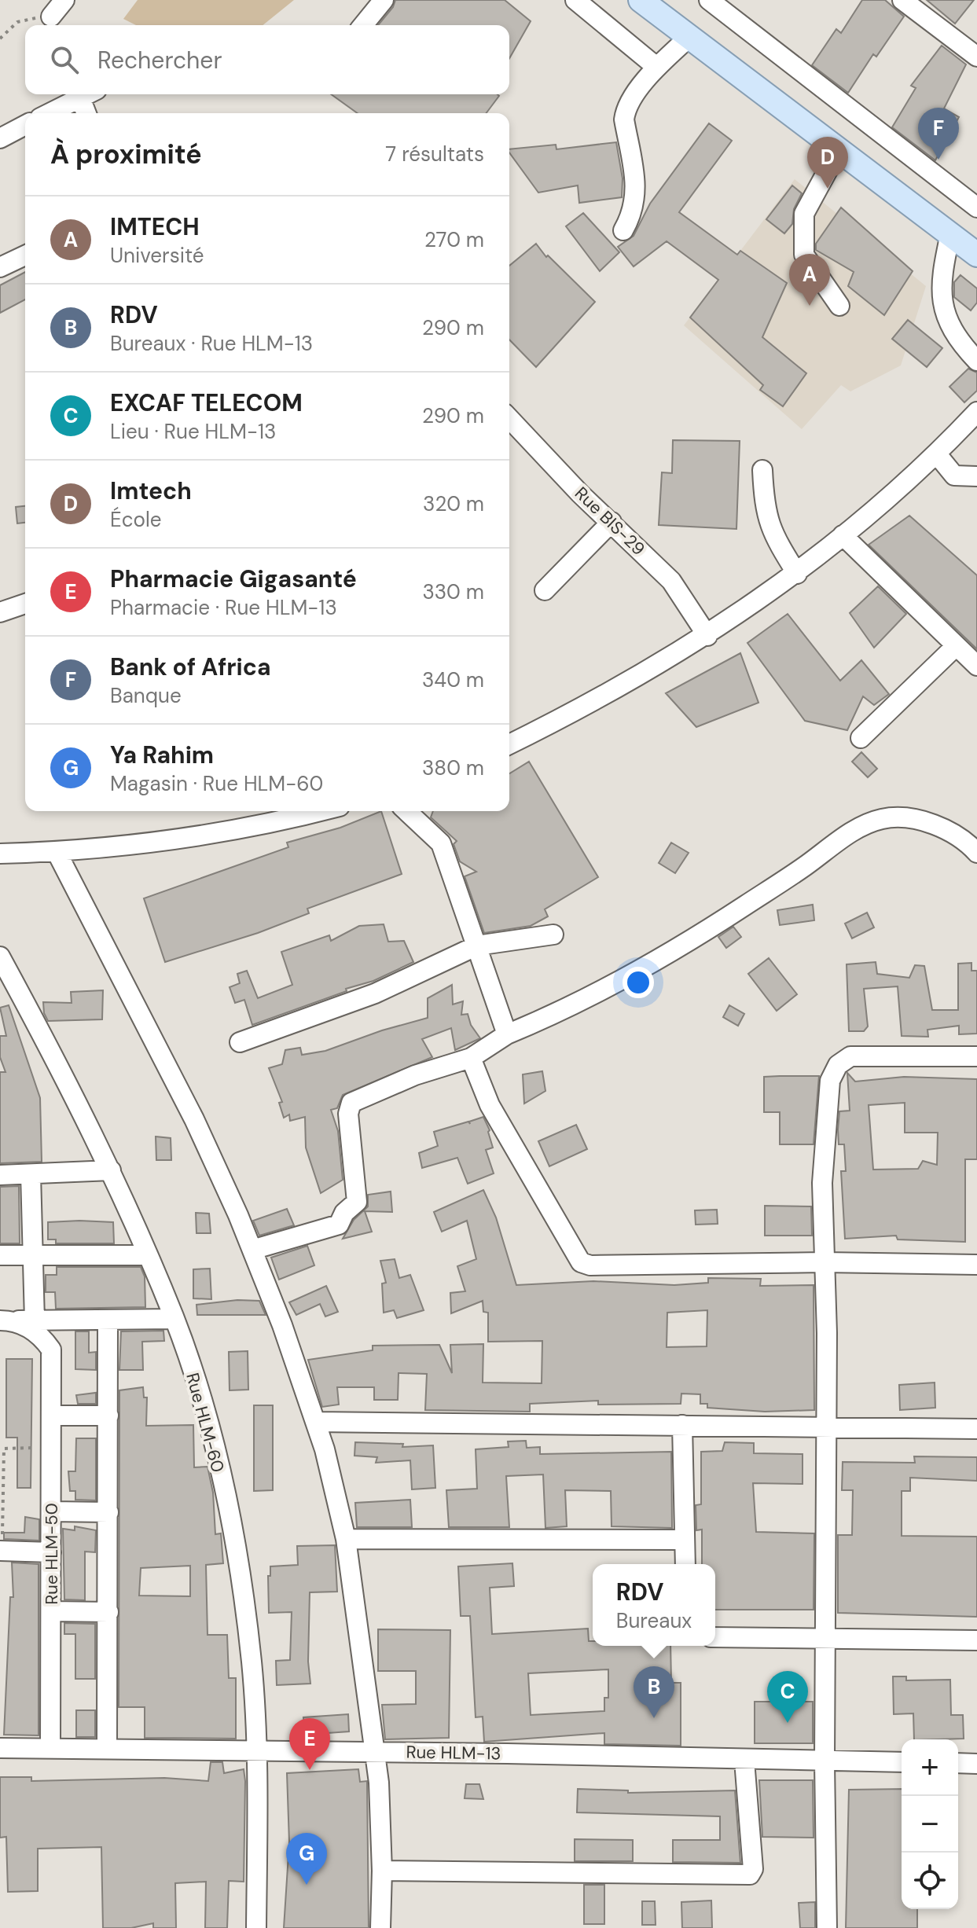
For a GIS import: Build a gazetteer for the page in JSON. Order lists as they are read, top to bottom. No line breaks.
{"streets":{"street":["Rue BIS-29","Rue HLM-60","Rue HLM-50","Rue HLM-13"]},"crossings":[["Rue HLM-60","Rue HLM-13"],["Rue HLM-50","Rue HLM-13"]],"page":{"search":"Rechercher","pins":["F","D","A","B","C","E","G"],"heading":["À proximité","7 résultats"],"list":[{"mark":"A","name":"IMTECH","note":"Université","value":"270 m"},{"mark":"B","name":"RDV","note":"Bureaux · Rue HLM-13","value":"290 m"},{"mark":"C","name":"EXCAF TELECOM","note":"Lieu · Rue HLM-13","value":"290 m"},{"mark":"D","name":"Imtech","note":"École","value":"320 m"},{"mark":"E","name":"Pharmacie Gigasanté","note":"Pharmacie · Rue HLM-13","value":"330 m"},{"mark":"F","name":"Bank of Africa","note":"Banque","value":"340 m"},{"mark":"G","name":"Ya Rahim","note":"Magasin · Rue HLM-60","value":"380 m"}],"popup":["RDV","Bureaux"],"map_buttons":["+","−"]}}
